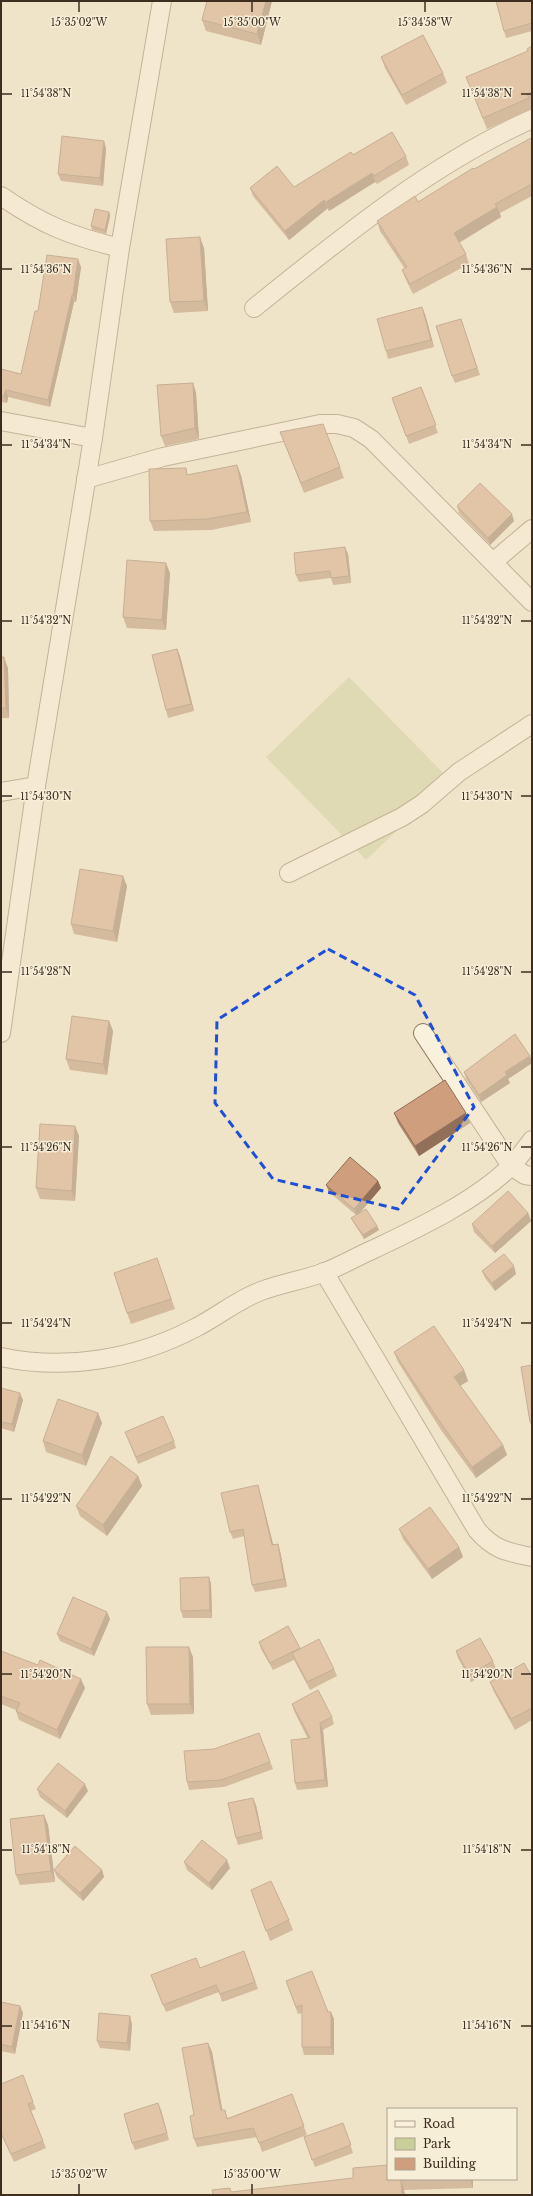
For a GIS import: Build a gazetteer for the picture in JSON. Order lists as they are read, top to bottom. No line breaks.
{"legend":["Road","Park","Building"],"coordinates":["15°35'02\"W","15°35'00\"W","15°34'58\"W","11°54'38\"N","11°54'36\"N","11°54'34\"N","11°54'32\"N","11°54'30\"N","11°54'28\"N","11°54'26\"N","11°54'24\"N","11°54'22\"N","11°54'20\"N","11°54'18\"N","11°54'16\"N"]}
